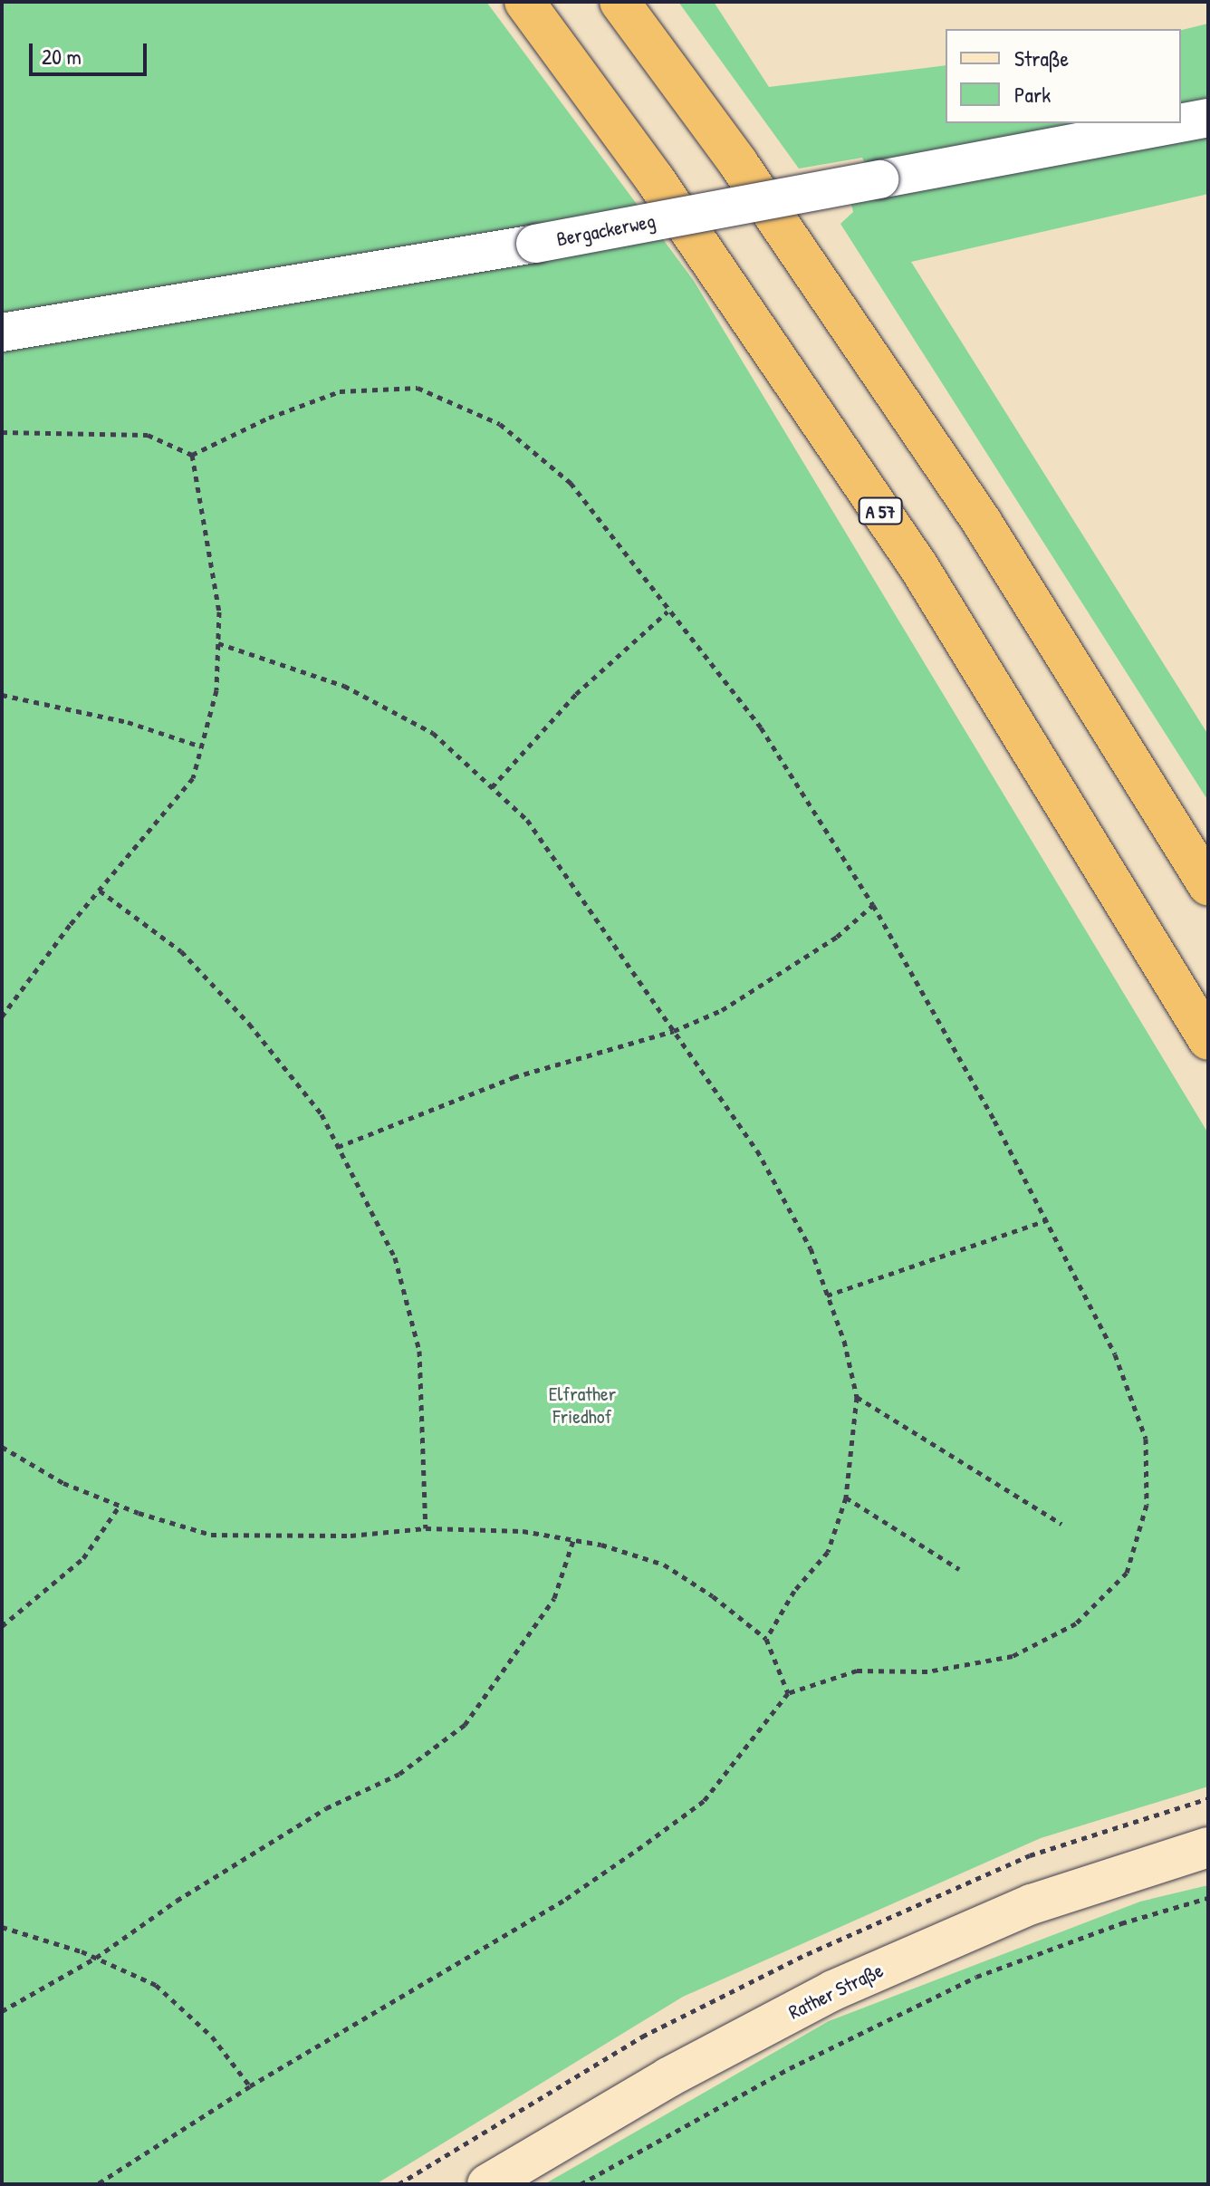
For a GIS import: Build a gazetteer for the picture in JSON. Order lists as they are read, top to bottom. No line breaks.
{"streets":{"highway":["A 57"],"main road":["Rather Straße"],"street":["Bergackerweg"]},"parks":["Elfrather Friedhof"],"legend":["Straße","Park"],"scale_bar":"20 m"}
